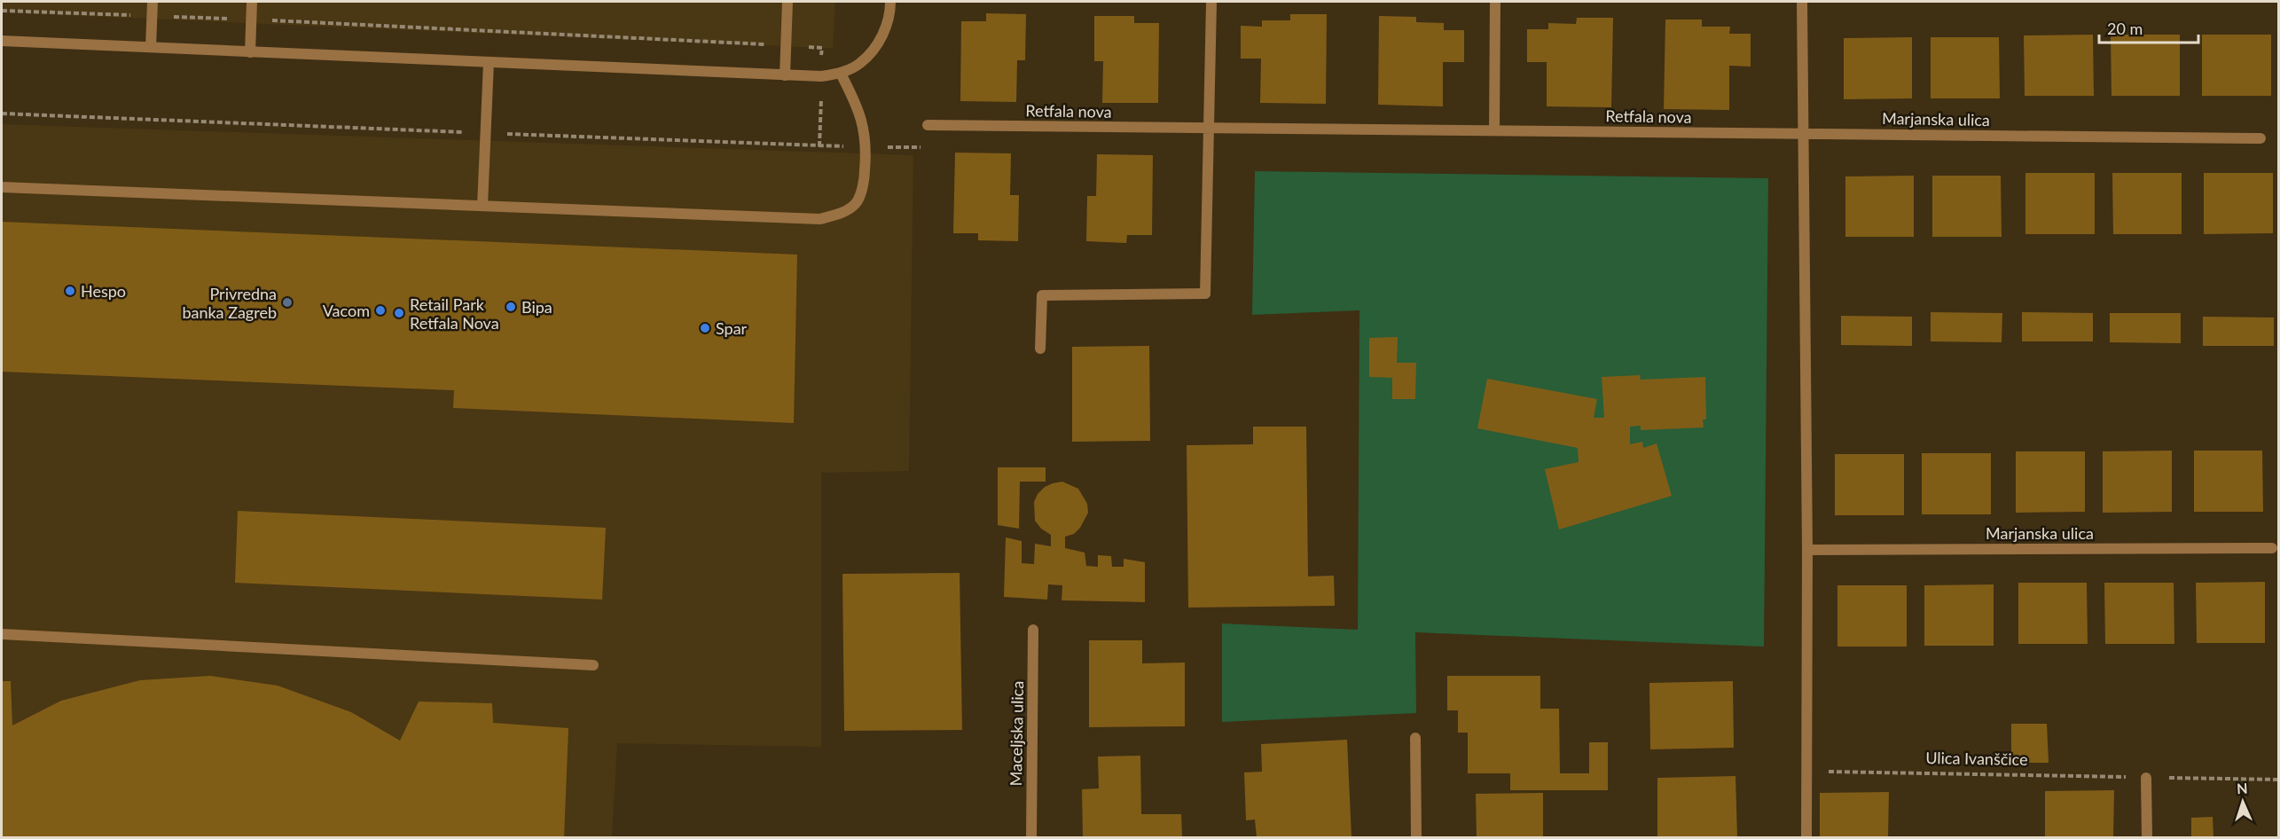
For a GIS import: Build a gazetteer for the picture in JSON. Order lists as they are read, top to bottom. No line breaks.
{"streets":{"street":["Retfala nova","Marjanska ulica","Maceljska ulica"],"path":["Ulica Ivanščice"]},"crossings":[["Retfala nova","Marjanska ulica"]],"places":["Hespo","Privredna banka Zagreb","Bipa","Vacom","Retail Park Retfala Nova","Spar"],"scale_bar":"20 m","north":"top"}
